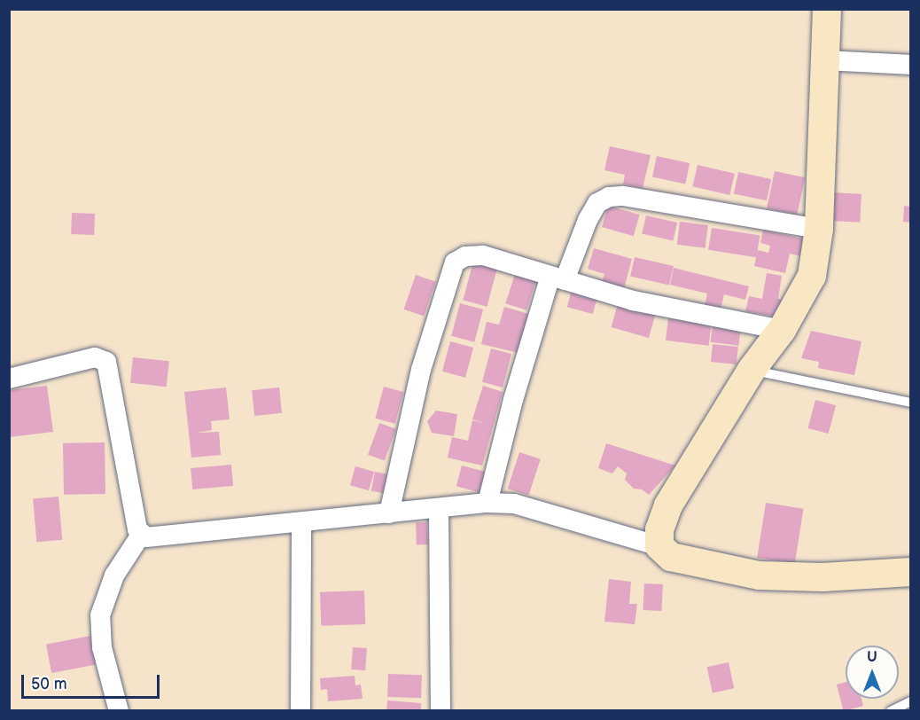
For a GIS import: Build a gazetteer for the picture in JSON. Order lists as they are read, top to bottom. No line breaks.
{"scale_bar":"50 m","north":"top"}
